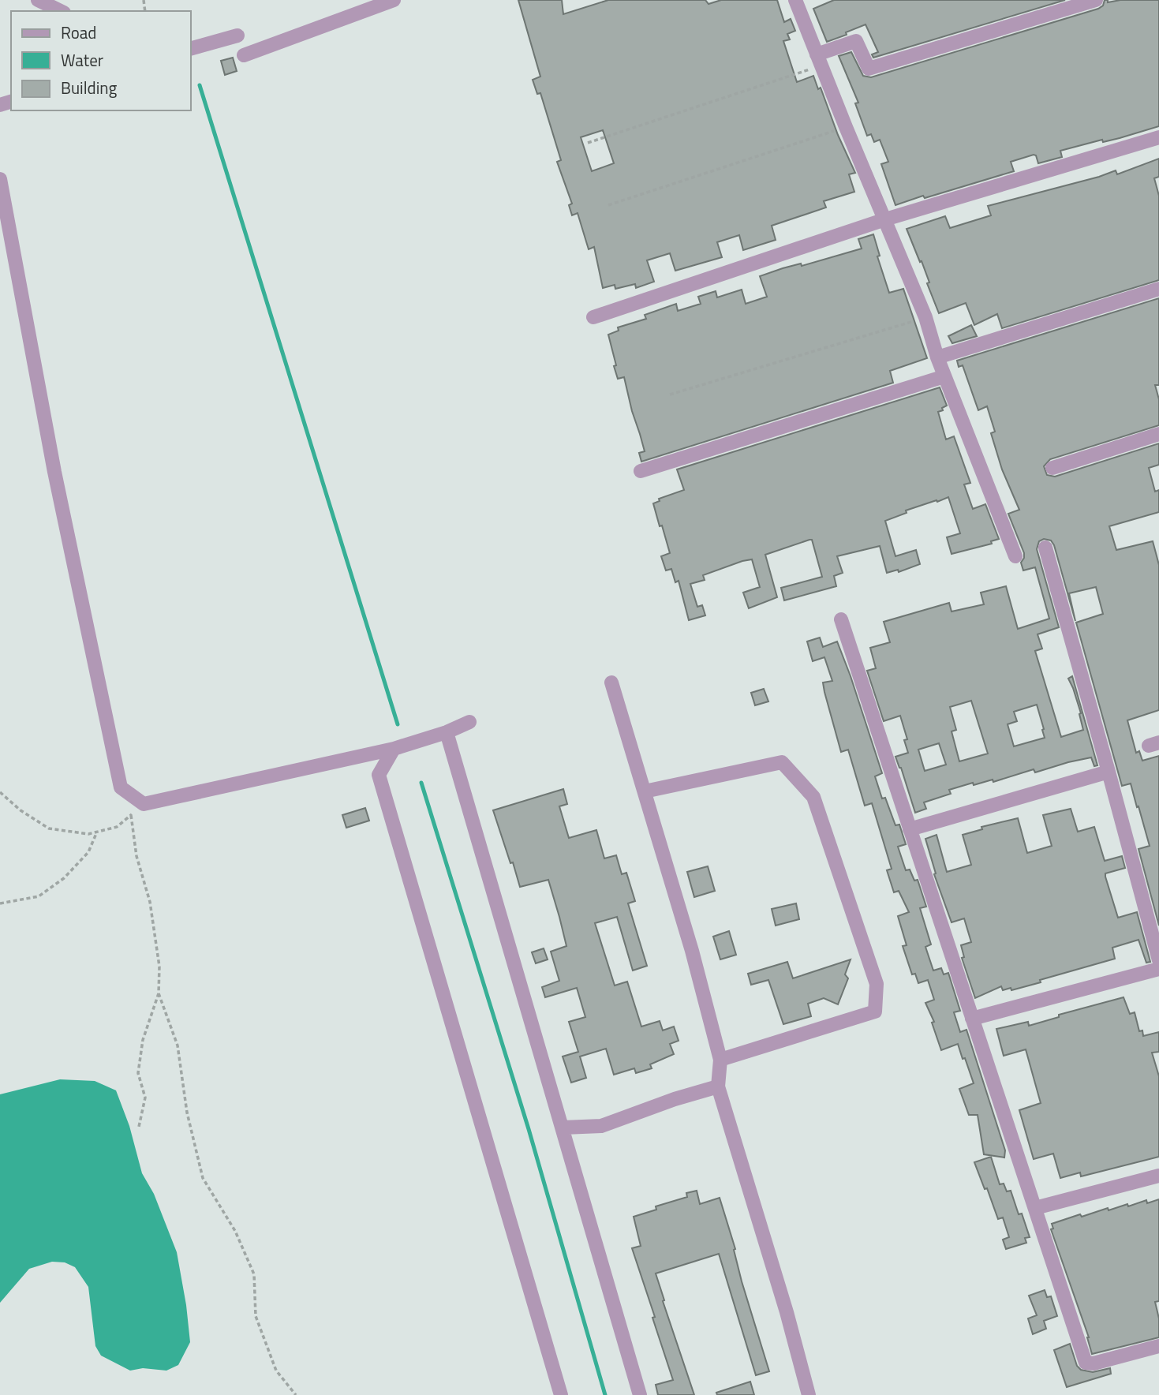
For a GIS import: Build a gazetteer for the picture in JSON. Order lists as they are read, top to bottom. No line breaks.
{"legend":["Road","Water","Building"]}
